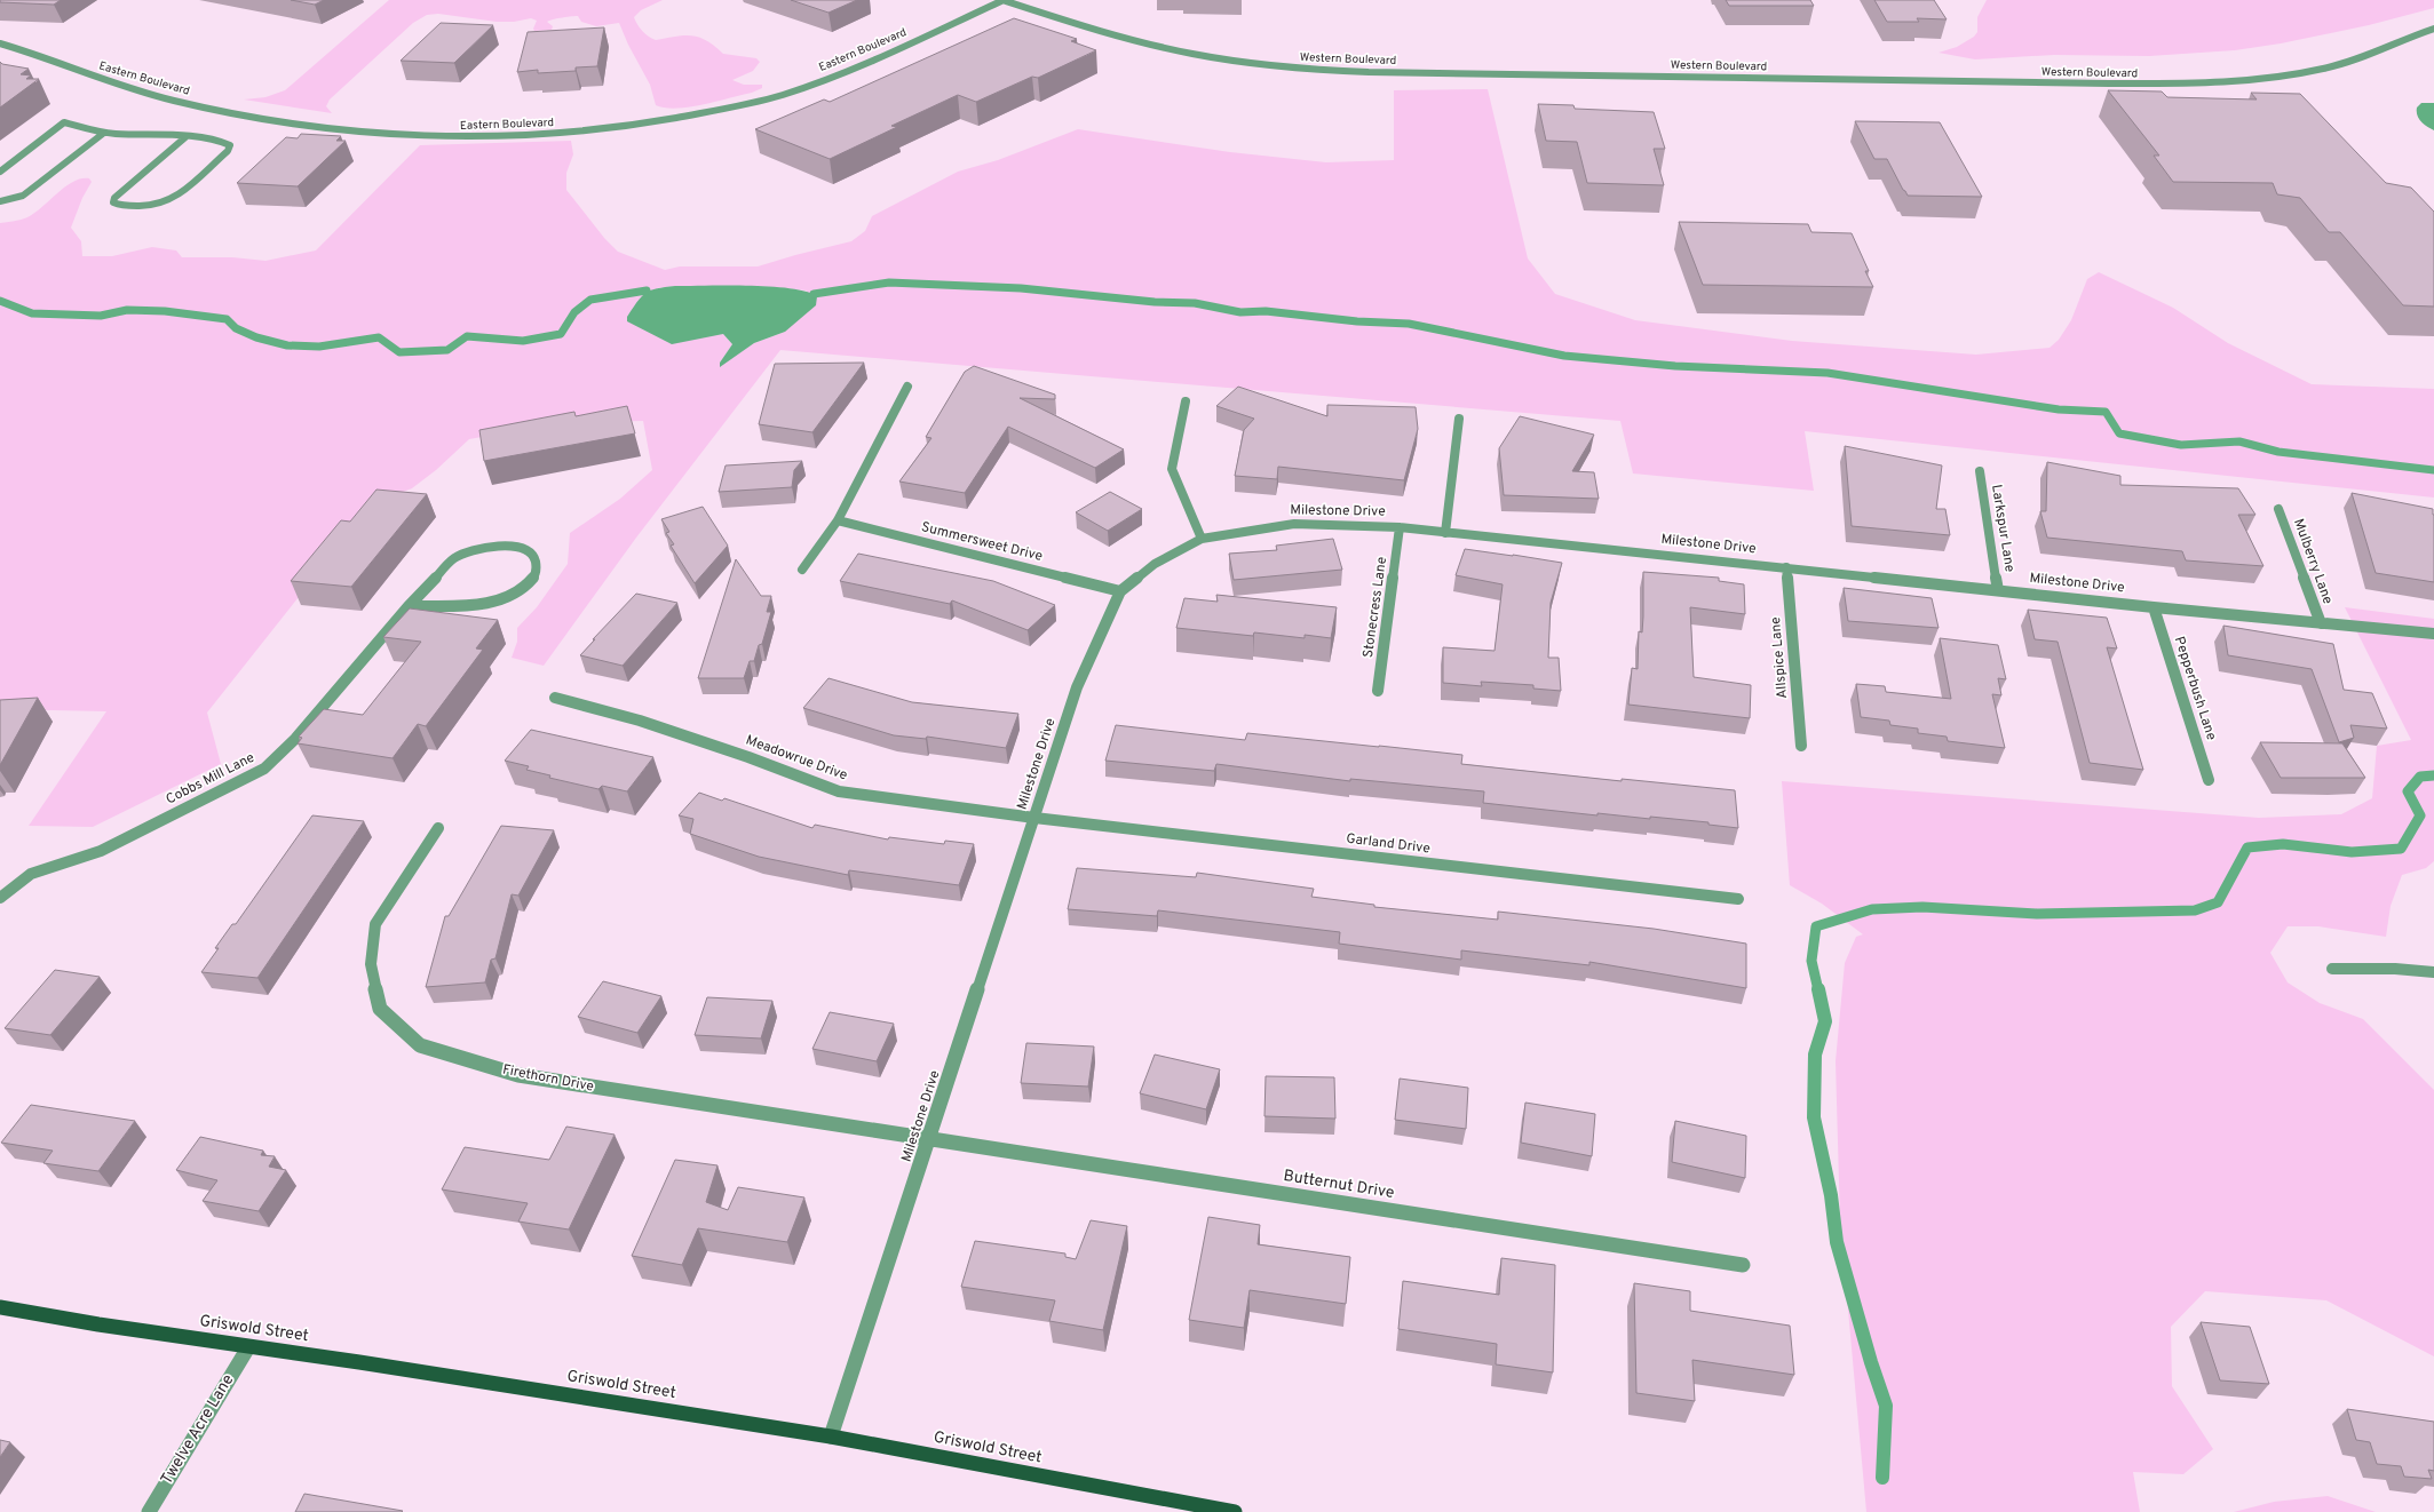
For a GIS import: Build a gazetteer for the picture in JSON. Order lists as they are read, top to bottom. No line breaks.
{"streets":{"main road":["Griswold Street"],"street":["Eastern Boulevard","Western Boulevard","Milestone Drive","Larkspur Lane","Summersweet Drive","Mulberry Lane","Stonecress Lane","Allspice Lane","Pepperbush Lane","Meadowrue Drive","Cobbs Mill Lane","Garland Drive","Firethorn Drive","Butternut Drive","Twelve Acre Lane"]},"crossings":[["Eastern Boulevard","Western Boulevard"],["Milestone Drive","Larkspur Lane"],["Milestone Drive","Summersweet Drive"],["Milestone Drive","Mulberry Lane"],["Milestone Drive","Stonecress Lane"],["Milestone Drive","Allspice Lane"],["Milestone Drive","Pepperbush Lane"],["Milestone Drive","Meadowrue Drive"],["Milestone Drive","Garland Drive"],["Milestone Drive","Firethorn Drive"],["Milestone Drive","Butternut Drive"],["Milestone Drive","Griswold Street"],["Meadowrue Drive","Garland Drive"],["Firethorn Drive","Butternut Drive"],["Griswold Street","Twelve Acre Lane"]]}
